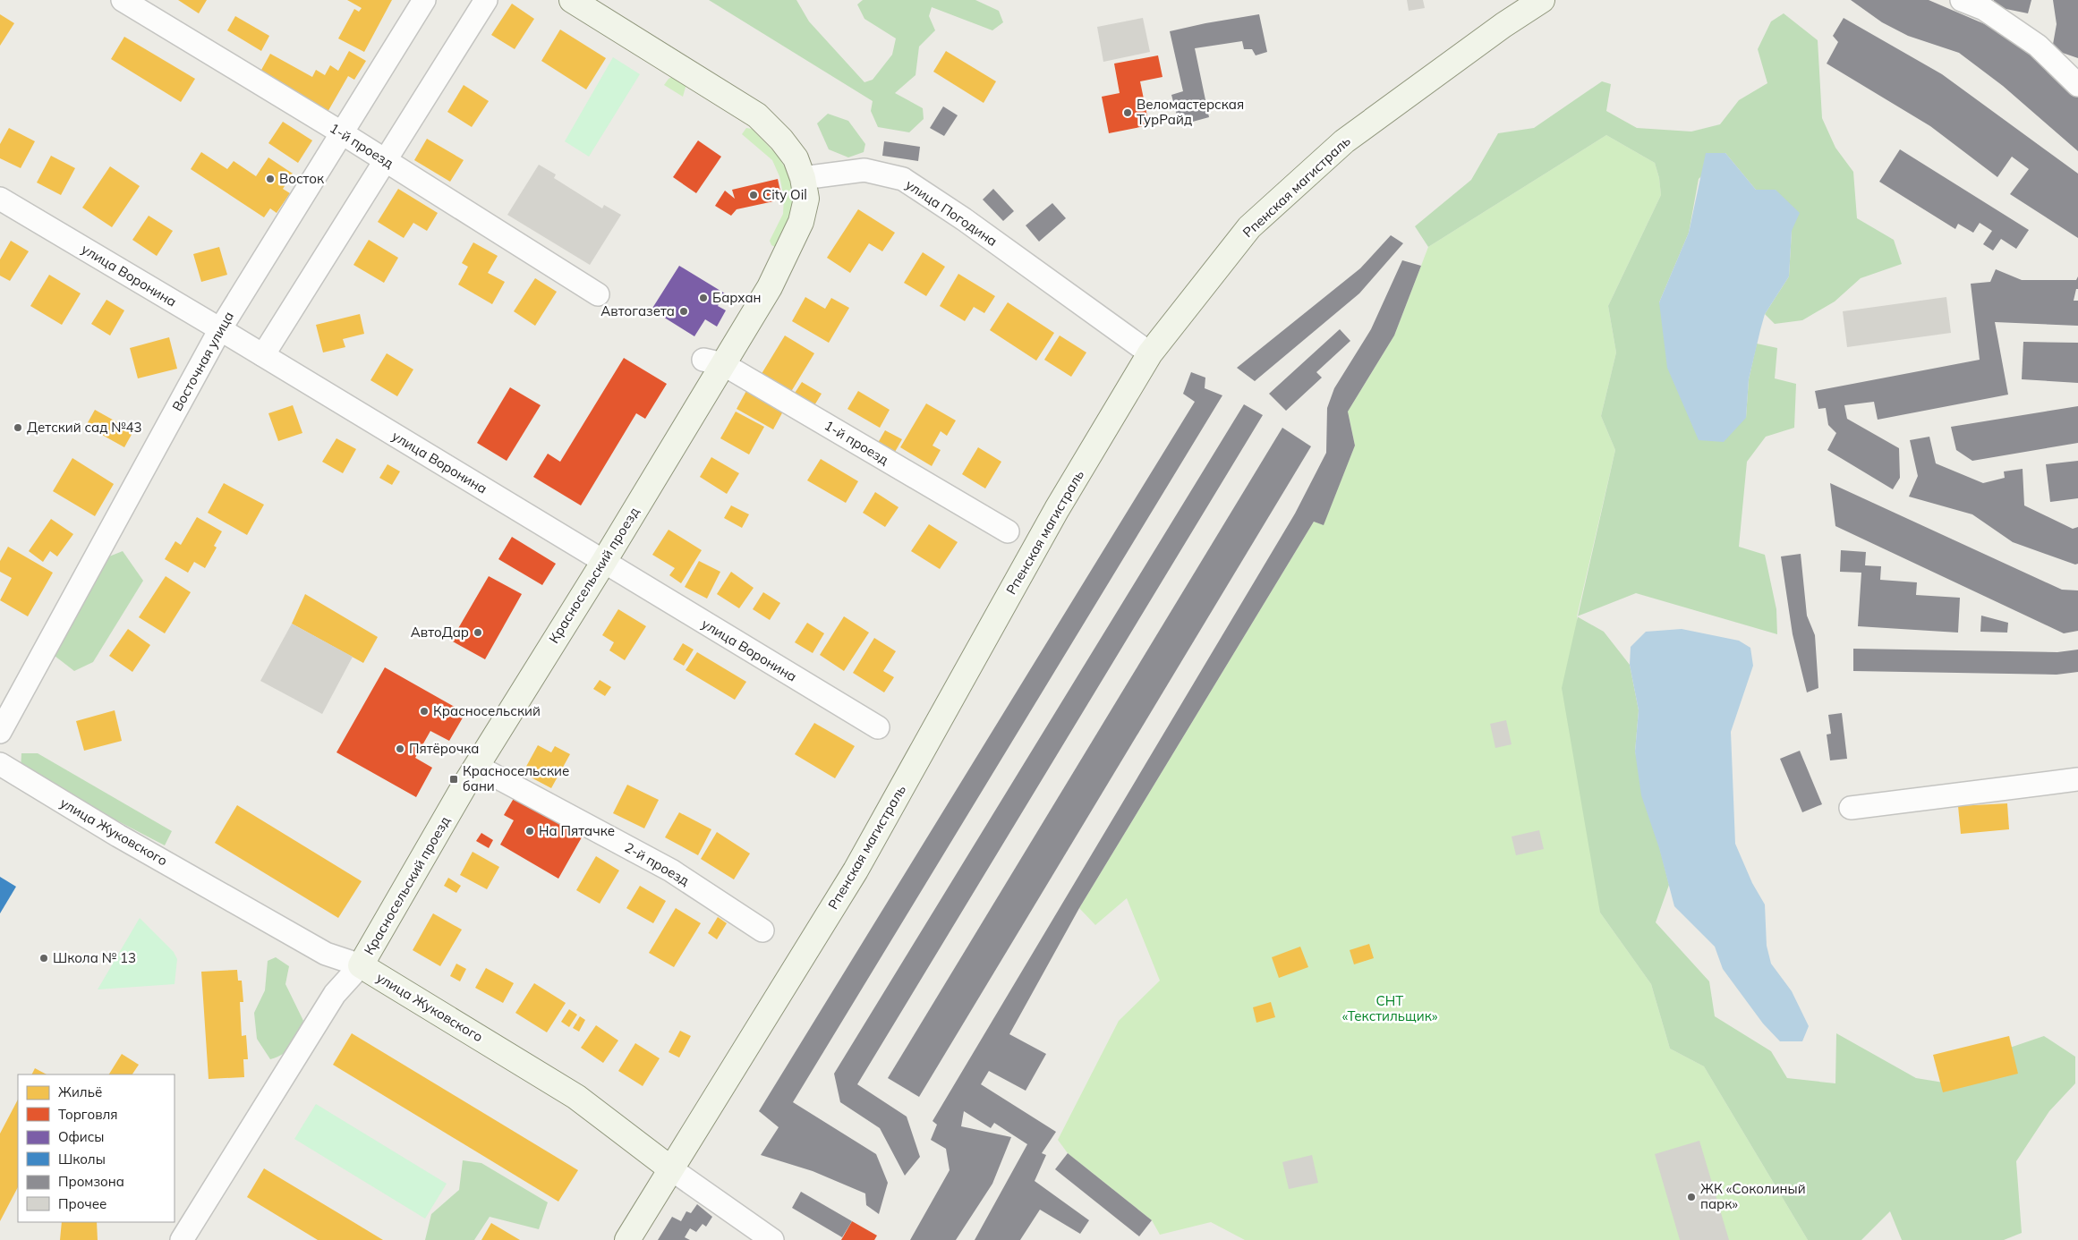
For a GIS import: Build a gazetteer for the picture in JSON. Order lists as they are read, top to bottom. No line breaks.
{"streets":{"street":["1-й проезд","Рпенская магистраль","улица Погодина","улица Воронина","Восточная улица","Красносельский проезд","улица Жуковского","2-й проезд"]},"crossings":[["1-й проезд","Восточная улица"],["1-й проезд","Красносельский проезд"],["Рпенская магистраль","улица Погодина"],["Рпенская магистраль","улица Жуковского"],["улица Погодина","Красносельский проезд"],["улица Воронина","Восточная улица"],["улица Воронина","Красносельский проезд"],["Красносельский проезд","улица Жуковского"],["Красносельский проезд","2-й проезд"]],"parks":["СНТ «Текстильщик»"],"places":{"other":["Веломастерская ТурРайд","Восток","City Oil","Бархан","Автогазета","Детский сад №43","АвтоДар","Красносельский","Пятёрочка","На Пятачке","Школа № 13","ЖК «Соколиный парк»"],"transit":["Красносельские бани"]},"legend":["Жильё","Торговля","Офисы","Школы","Промзона","Прочее"]}
